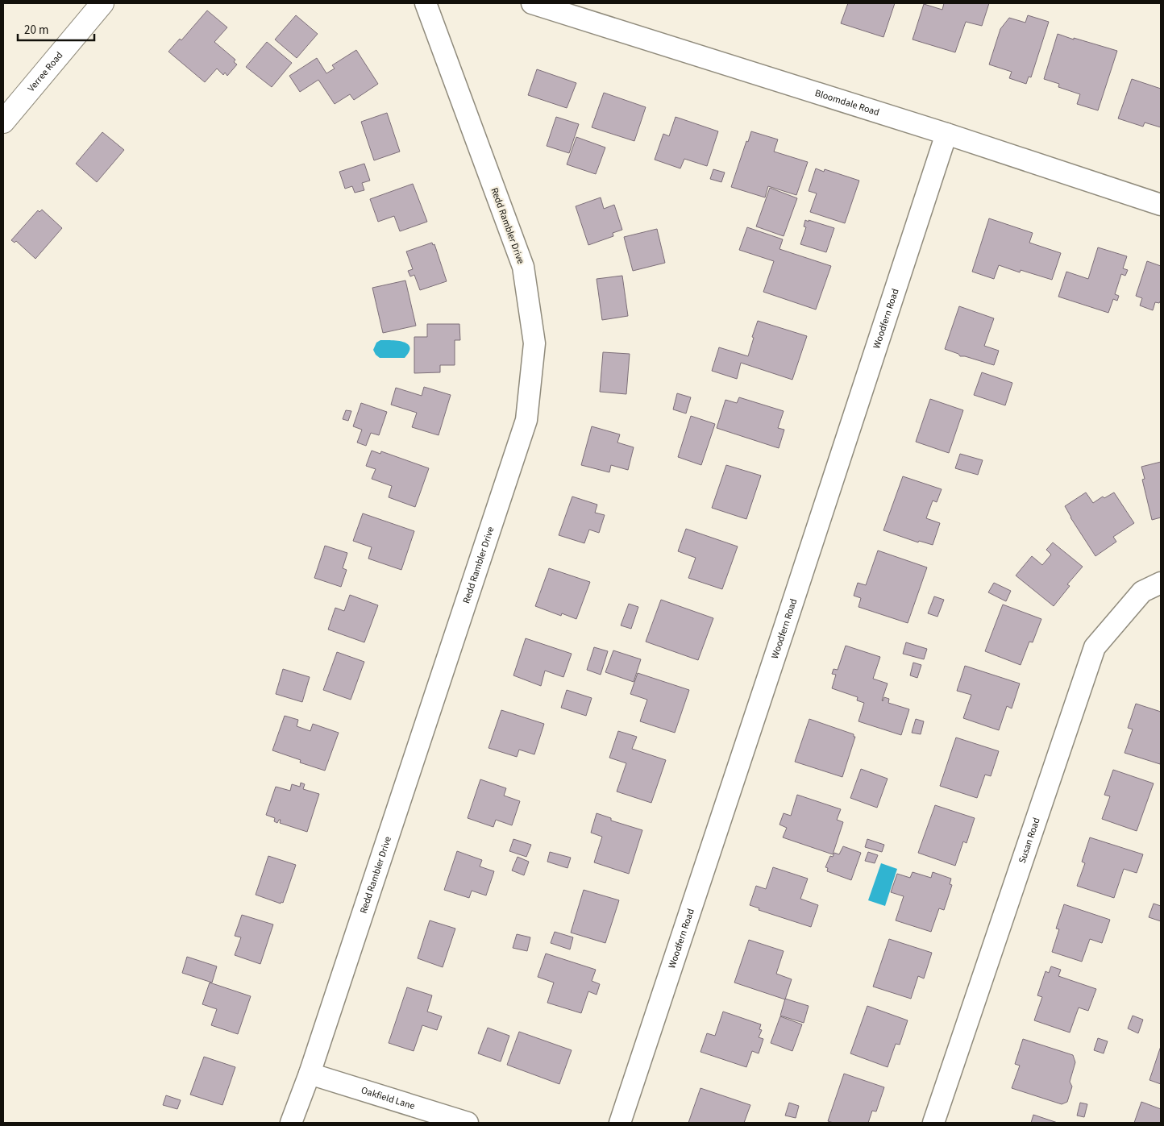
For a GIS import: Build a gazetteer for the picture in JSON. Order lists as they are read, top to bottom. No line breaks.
{"streets":{"main road":["Verree Road"],"street":["Bloomdale Road","Redd Rambler Drive","Woodfern Road","Susan Road","Oakfield Lane"]},"crossings":[["Bloomdale Road","Woodfern Road"],["Redd Rambler Drive","Oakfield Lane"]],"scale_bar":"20 m"}
